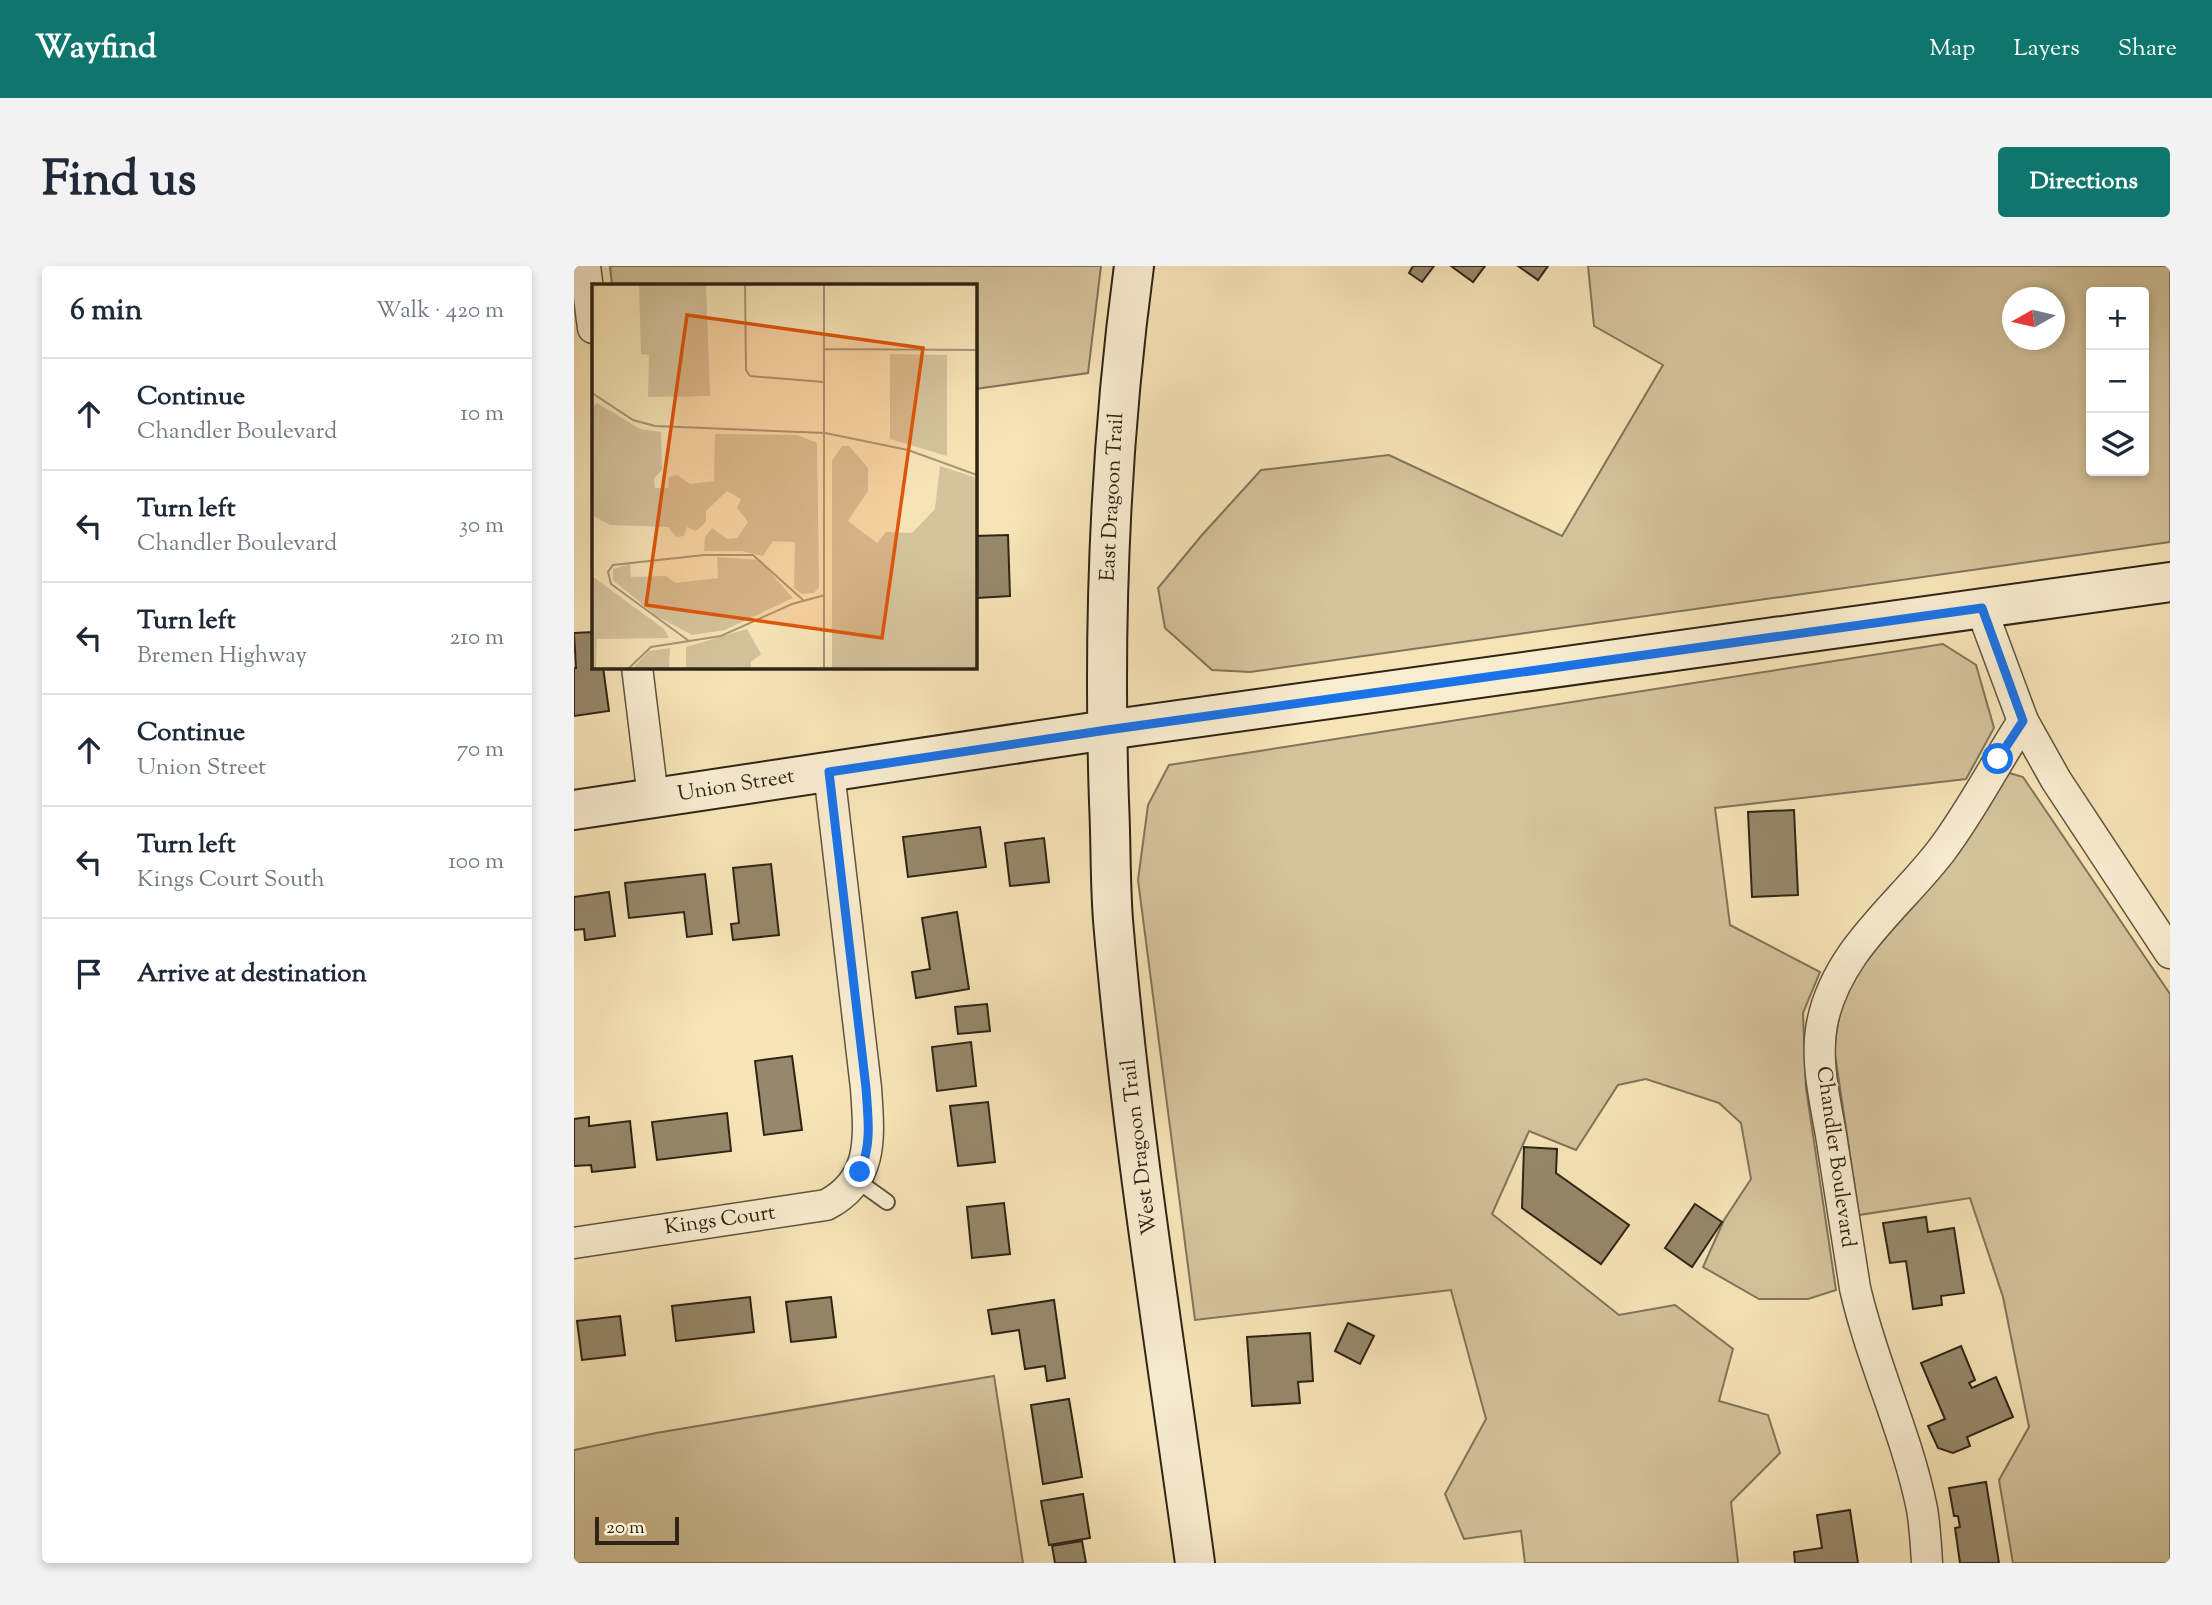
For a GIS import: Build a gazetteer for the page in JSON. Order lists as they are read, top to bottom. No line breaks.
{"streets":{"main road":["East Dragoon Trail","Union Street","West Dragoon Trail"],"street":["Chandler Boulevard","Kings Court"]},"crossings":[["East Dragoon Trail","Union Street"],["East Dragoon Trail","West Dragoon Trail"],["Union Street","West Dragoon Trail"]],"scale_bar":"20 m","north":"left","page":{"header":"Wayfind","nav":["Map","Layers","Share"],"title":"Find us","buttons":"Directions","heading":["6 min","Walk · 420 m"],"map_buttons":["+","−"],"list":[["Continue","Chandler Boulevard","10 m"],["Turn left","Chandler Boulevard","30 m"],["Turn left","Bremen Highway","210 m"],["Continue","Union Street","70 m"],["Turn left","Kings Court South","100 m"],"Arrive at destination"],"scale":"20 m"}}
